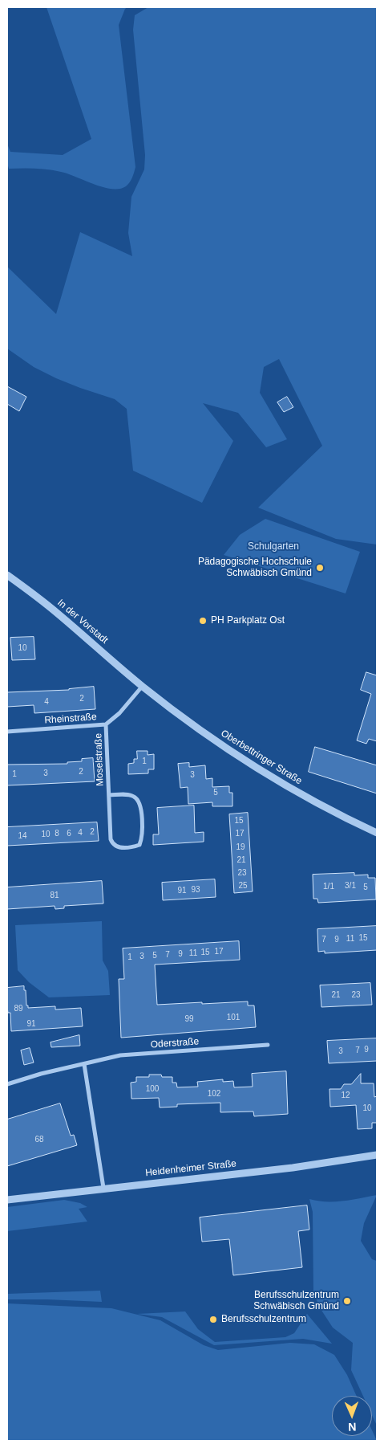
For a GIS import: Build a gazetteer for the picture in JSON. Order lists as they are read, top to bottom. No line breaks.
{"streets":{"street":["In der Vorstadt","Rheinstraße","Oberbettringer Straße","Moselstraße","Oderstraße","Heidenheimer Straße"]},"crossings":[["In der Vorstadt","Rheinstraße"],["In der Vorstadt","Oberbettringer Straße"],["Rheinstraße","Oberbettringer Straße"],["Rheinstraße","Moselstraße"]],"parks":["Schulgarten"],"places":["Pädagogische Hochschule Schwäbisch Gmünd","PH Parkplatz Ost","Berufsschulzentrum Schwäbisch Gmünd","Berufsschulzentrum"],"house_numbers":["10","2","4","1","2","3","1","3","5","15","2","4","8","6","17","10","14","19","21","23","25","3/1","1/1","5","93","91","81","15","11","7","9","17","15","11","9","7","5","3","1","21","23","89","101","99","91","9","7","3","100","102","12","10","68"],"north":"bottom"}
